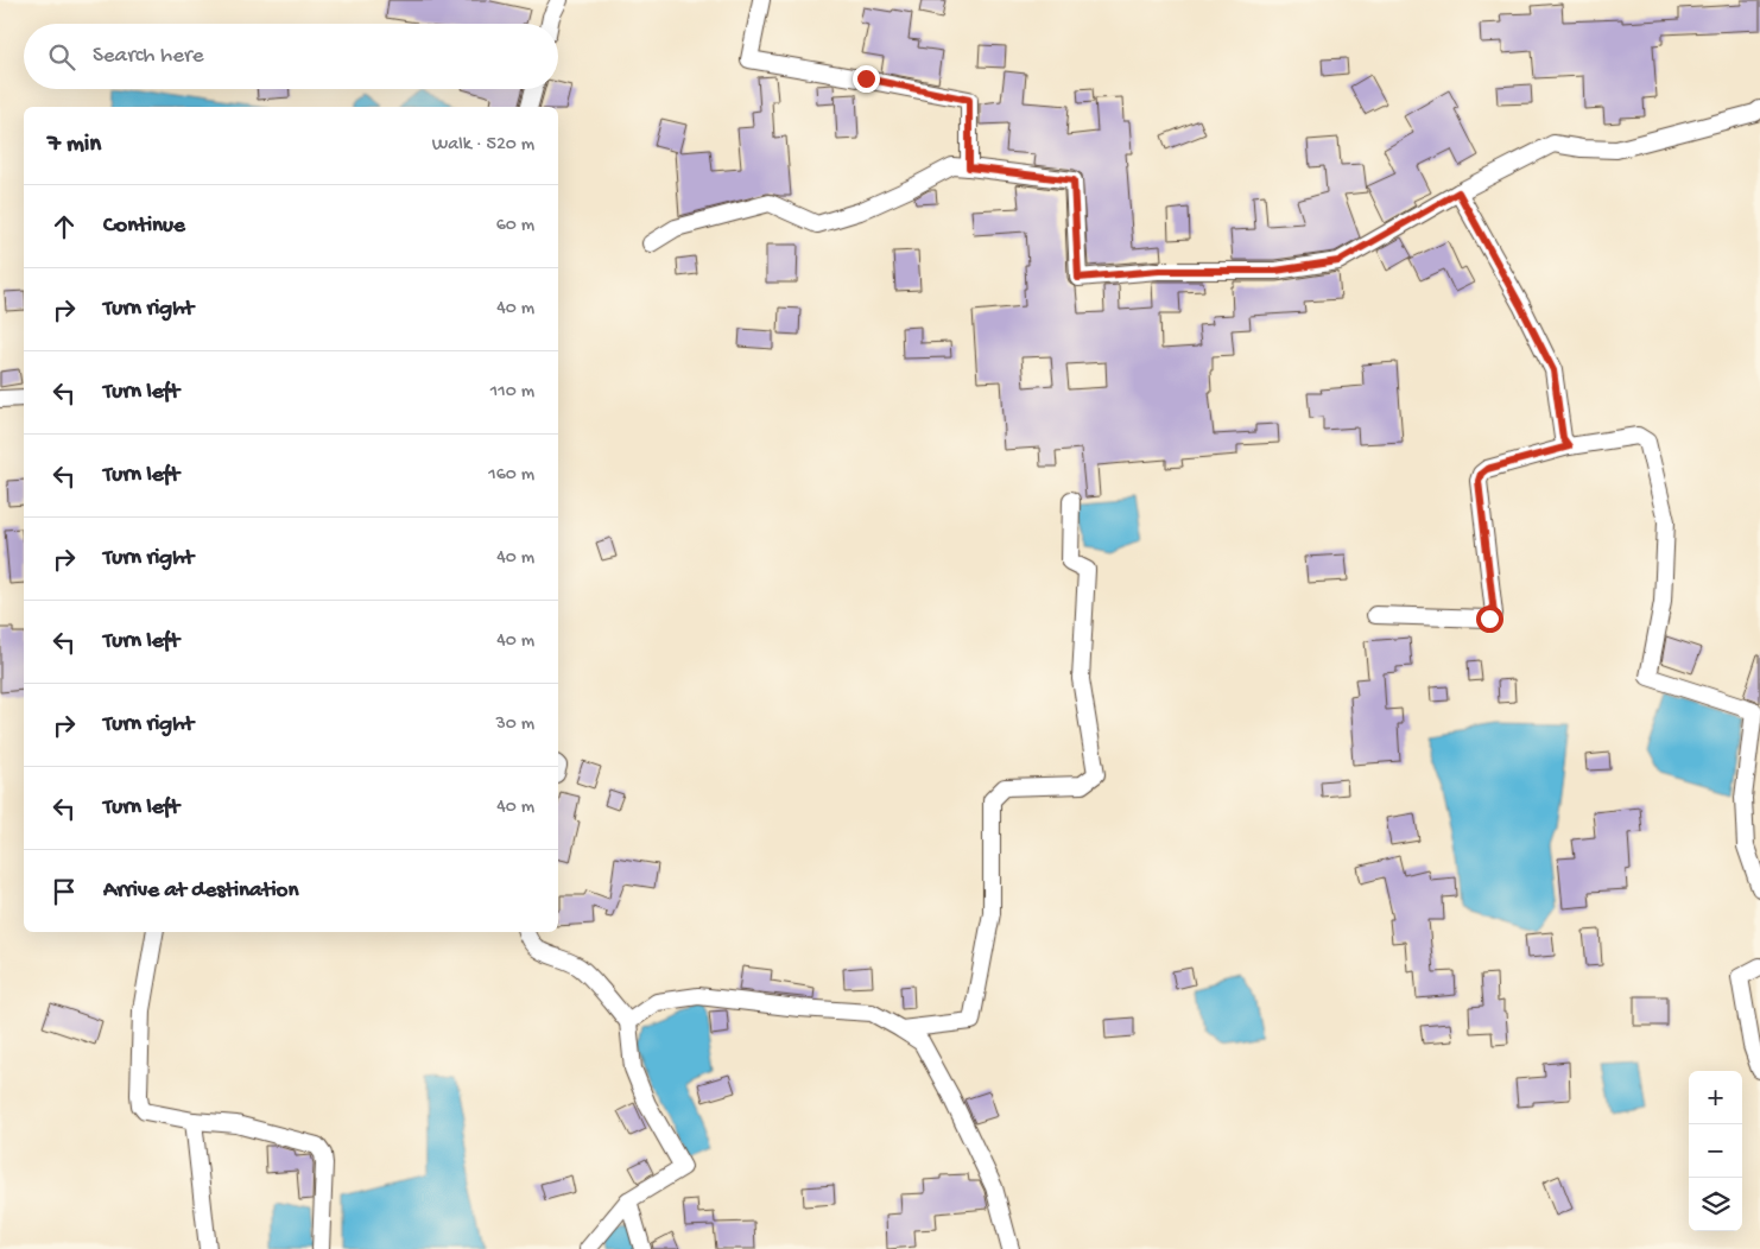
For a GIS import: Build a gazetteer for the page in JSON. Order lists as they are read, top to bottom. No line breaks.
{"page":{"search":"Search here","heading":["7 min","Walk · 520 m"],"list":[["Continue","60 m"],["Turn right","40 m"],["Turn left","110 m"],["Turn left","160 m"],["Turn right","40 m"],["Turn left","40 m"],["Turn right","30 m"],["Turn left","40 m"],"Arrive at destination"],"map_buttons":["+","−"]}}
